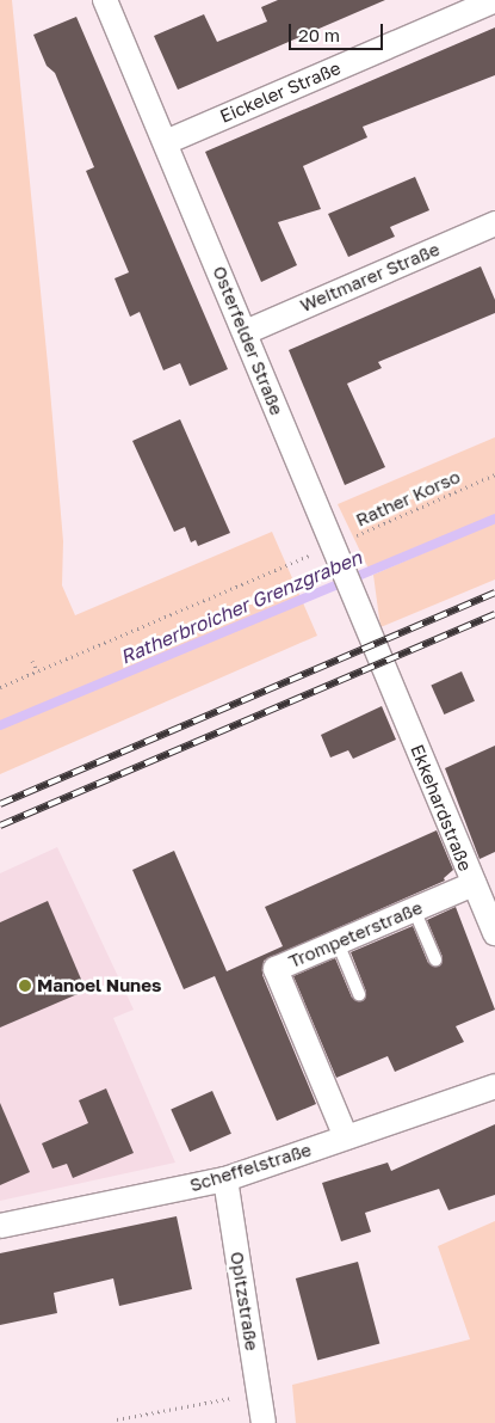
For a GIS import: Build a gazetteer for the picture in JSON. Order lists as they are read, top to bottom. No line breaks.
{"streets":{"street":["Eickeler Straße","Weitmarer Straße","Osterfelder Straße","Ekkehardstraße","Trompeterstraße","Scheffelstraße","Opitzstraße"],"path":["Rather Korso"]},"crossings":[["Eickeler Straße","Osterfelder Straße"],["Weitmarer Straße","Osterfelder Straße"],["Osterfelder Straße","Rather Korso"],["Osterfelder Straße","Ekkehardstraße"],["Ekkehardstraße","Trompeterstraße"],["Trompeterstraße","Scheffelstraße"],["Scheffelstraße","Opitzstraße"]],"water":["Ratherbroicher Grenzgraben"],"places":["Manoel Nunes"],"scale_bar":"20 m"}
